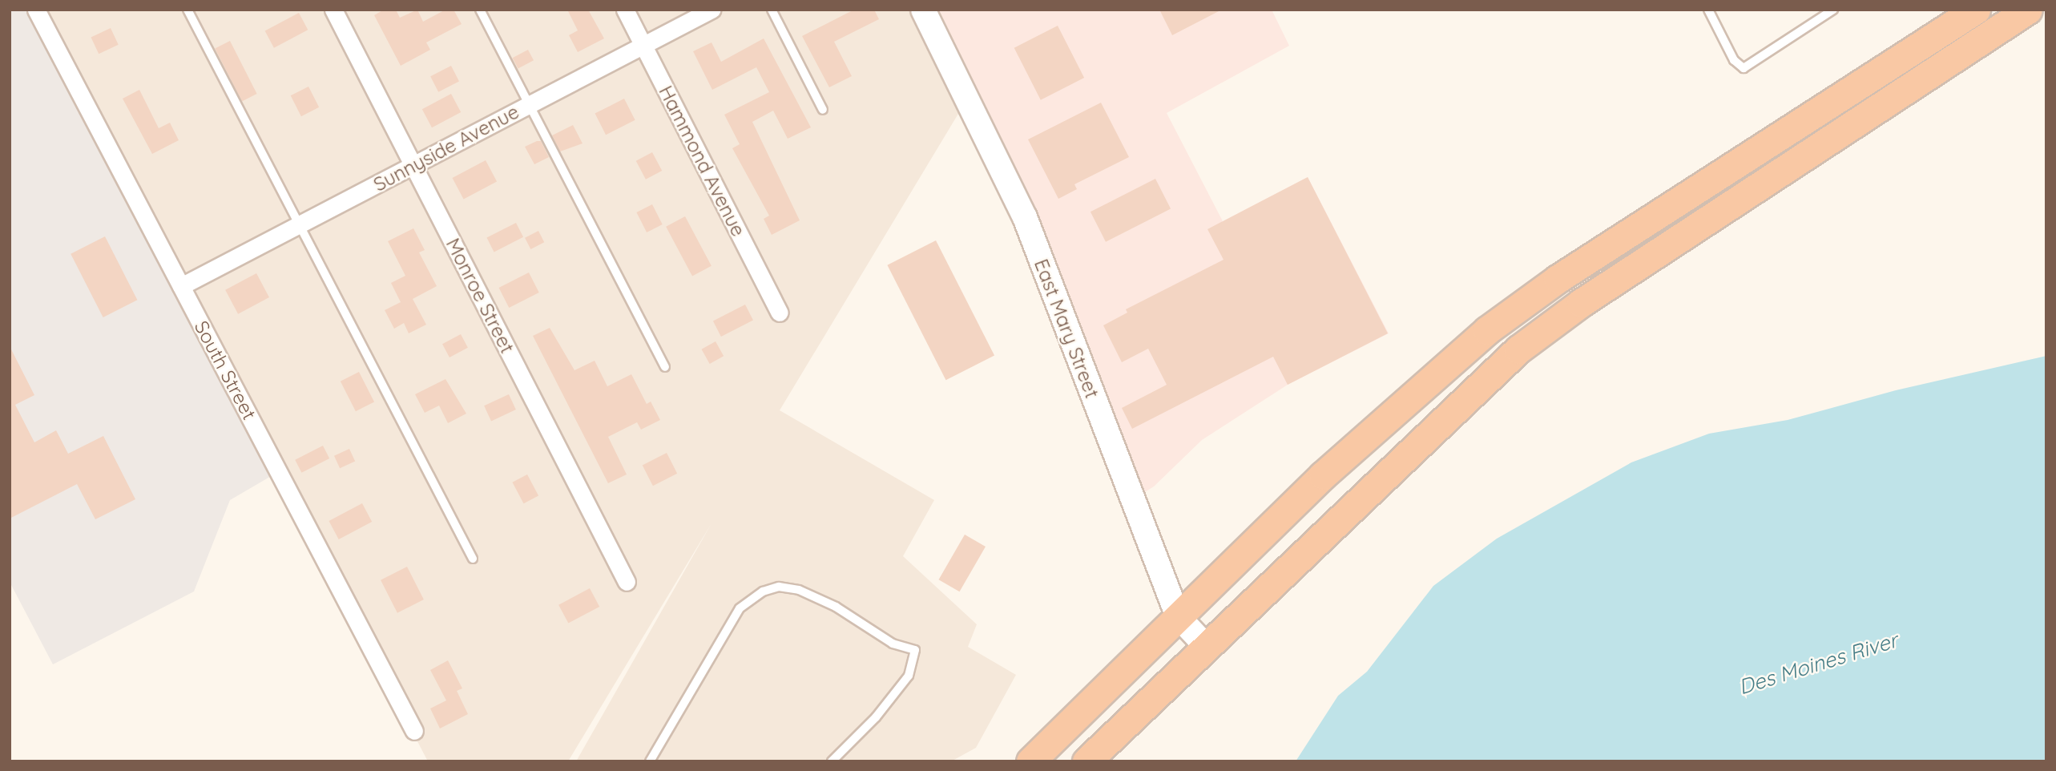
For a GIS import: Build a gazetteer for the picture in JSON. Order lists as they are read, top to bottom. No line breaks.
{"streets":{"main road":["East Mary Street"],"street":["Sunnyside Avenue","Hammond Avenue","Monroe Street","South Street"]},"crossings":[["Sunnyside Avenue","Hammond Avenue"],["Sunnyside Avenue","Monroe Street"],["Sunnyside Avenue","South Street"]],"water":["Des Moines River"]}
